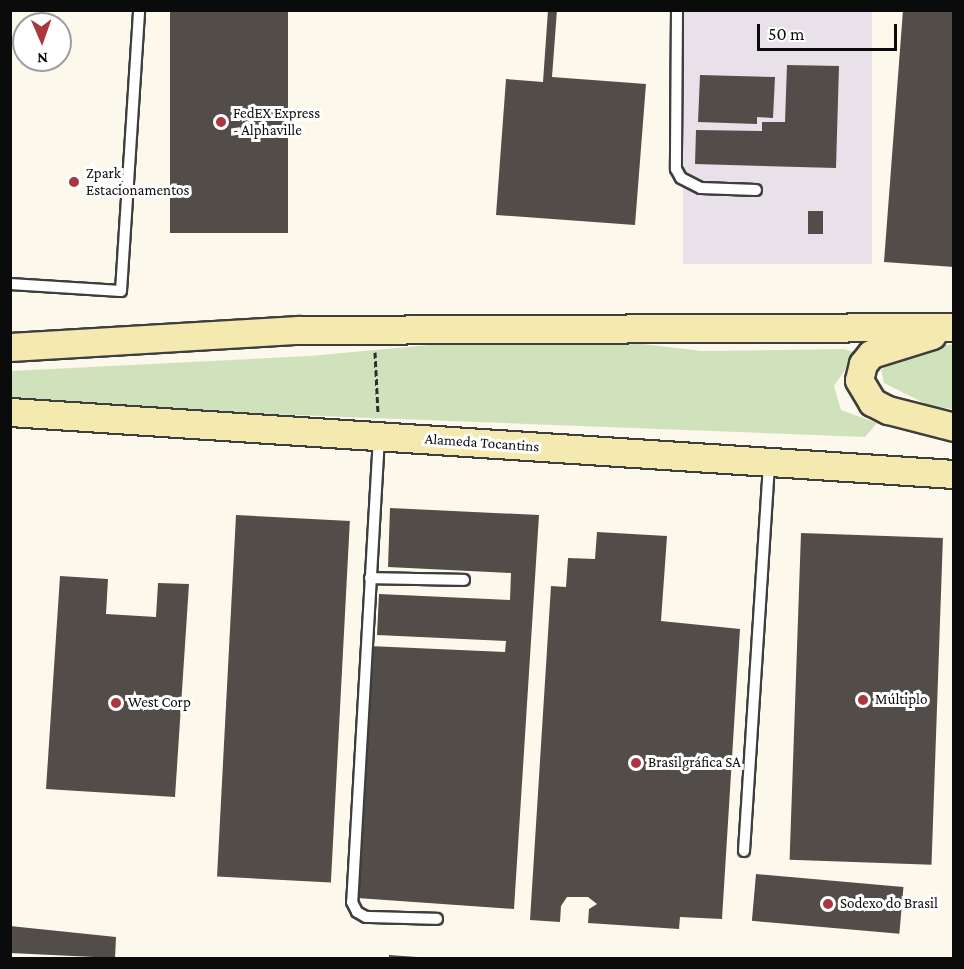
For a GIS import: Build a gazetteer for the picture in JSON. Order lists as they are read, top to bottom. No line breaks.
{"streets":{"main road":["Alameda Tocantins"]},"places":["FedEX Express - Alphaville","Zpark Estacionamentos","Múltiplo","West Corp","Brasilgráfica SA","Sodexo do Brasil"],"scale_bar":"50 m","north":"bottom"}
